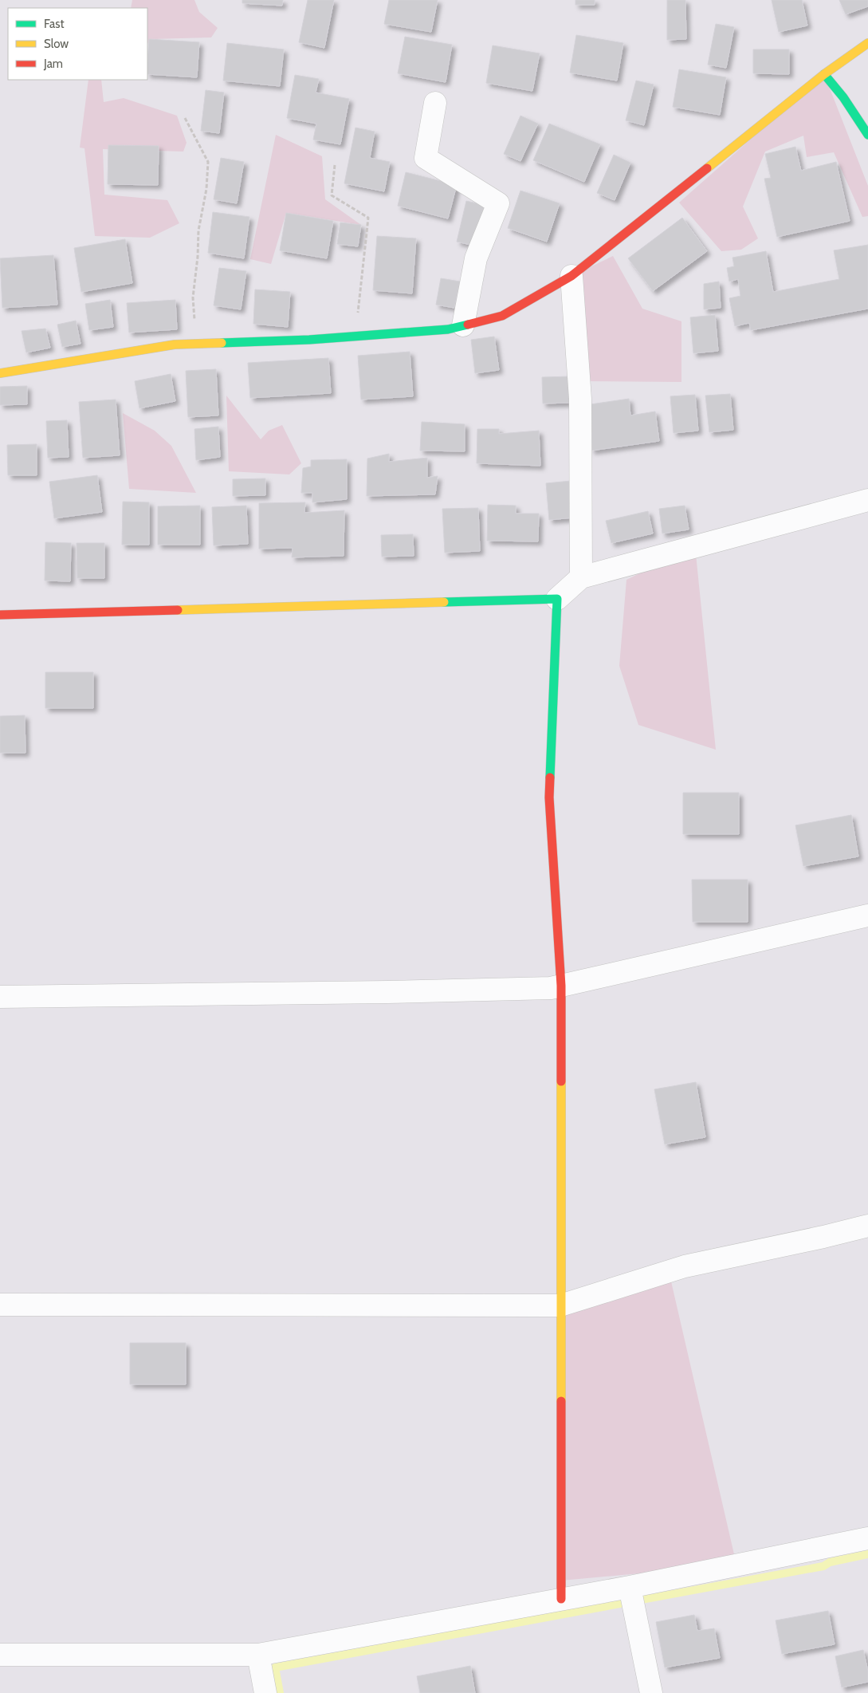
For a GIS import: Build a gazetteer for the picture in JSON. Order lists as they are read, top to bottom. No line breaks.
{"legend":["Fast","Slow","Jam"]}
